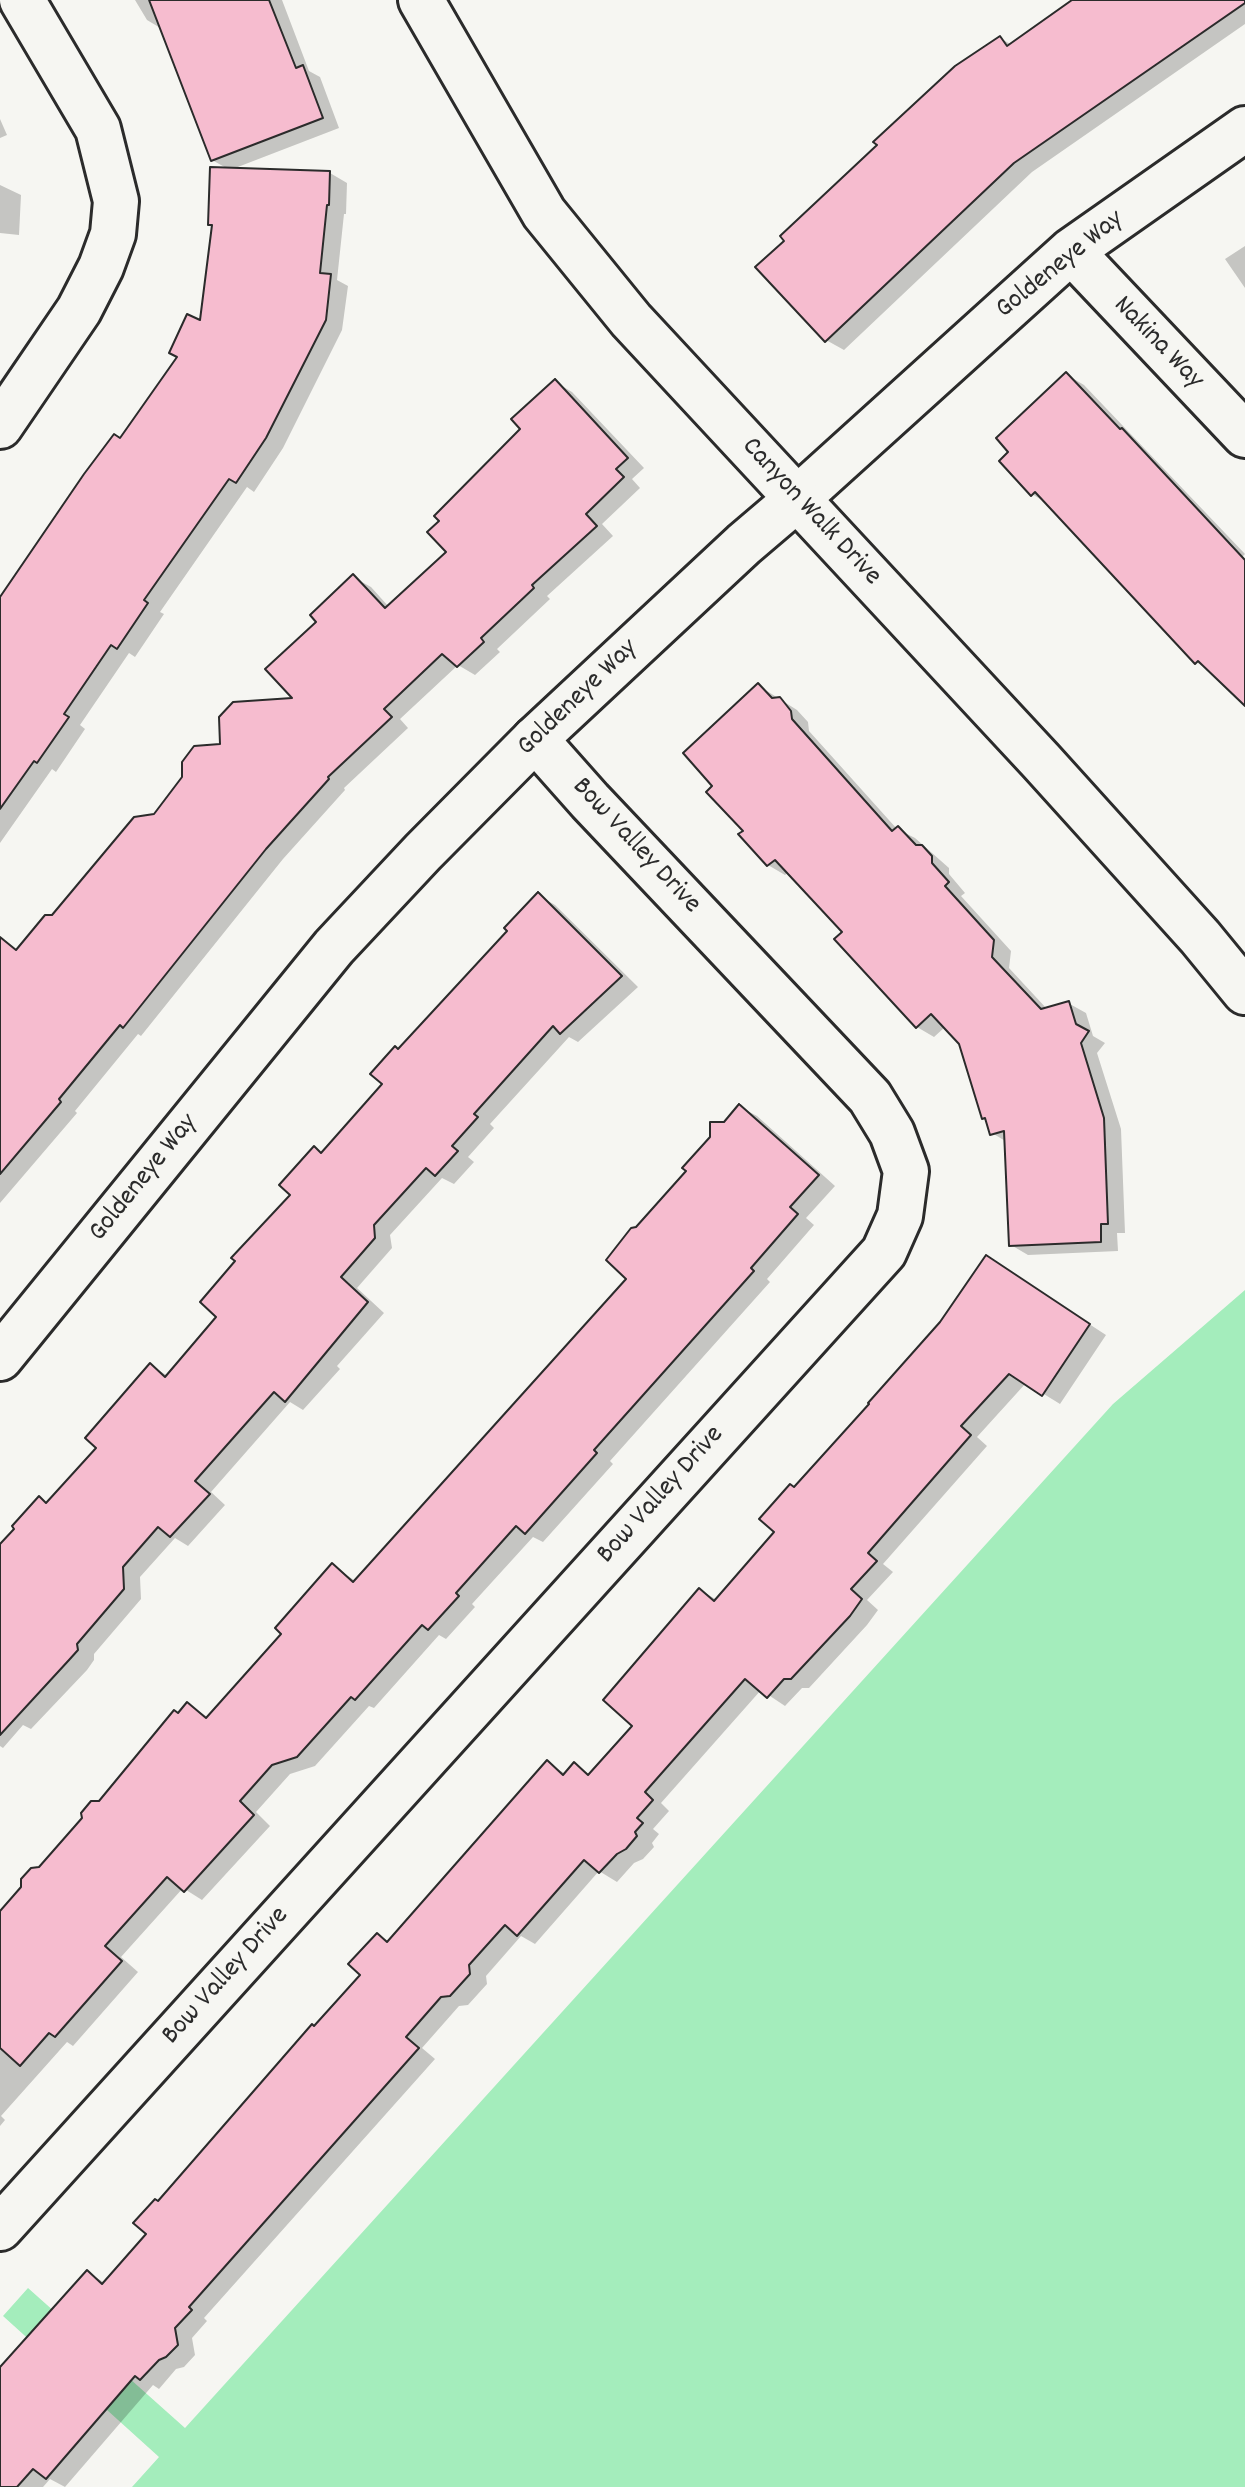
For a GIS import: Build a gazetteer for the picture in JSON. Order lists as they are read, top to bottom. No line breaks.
{"streets":{"street":["Goldeneye Way","Nakina Way","Canyon Walk Drive","Bow Valley Drive"]},"crossings":[["Goldeneye Way","Nakina Way"],["Goldeneye Way","Canyon Walk Drive"],["Goldeneye Way","Bow Valley Drive"]]}
